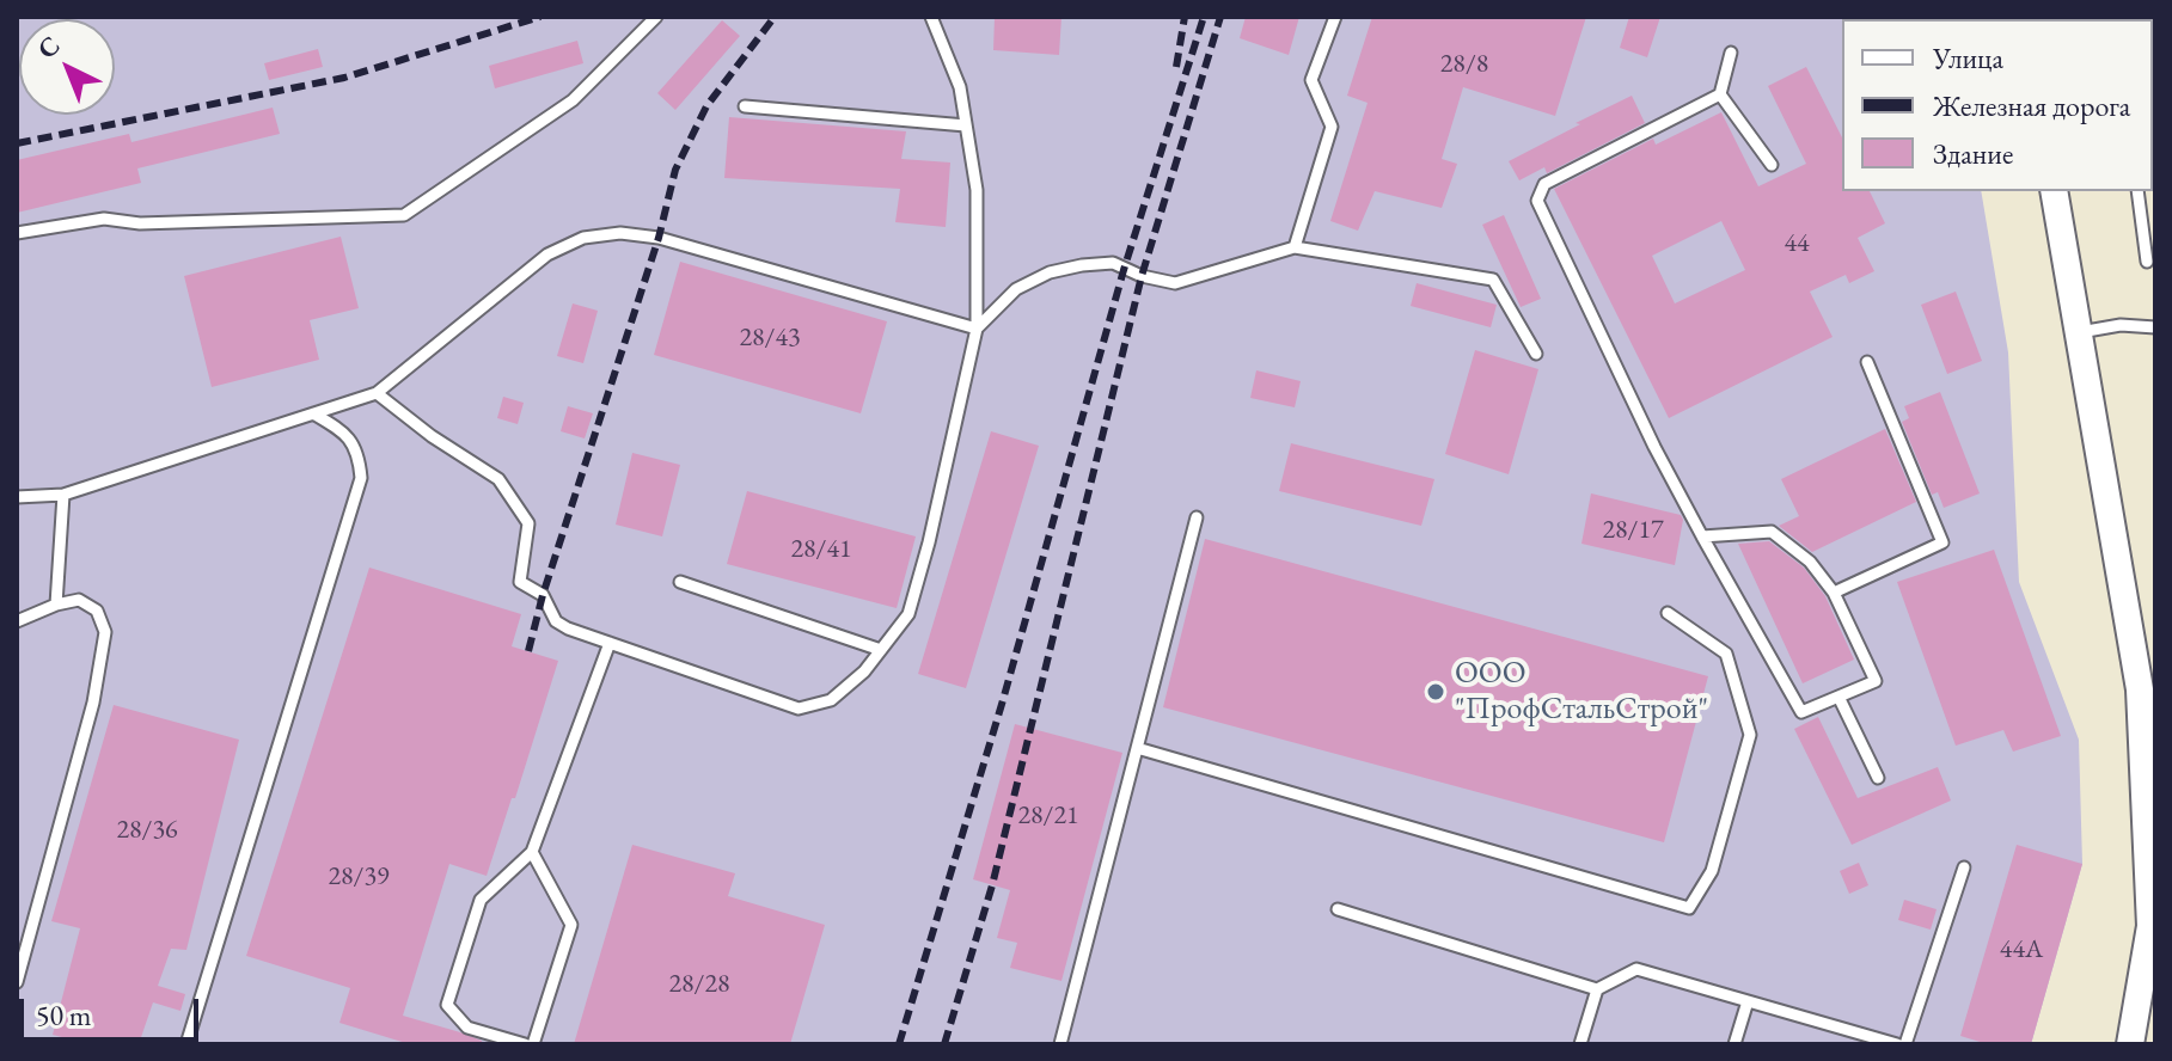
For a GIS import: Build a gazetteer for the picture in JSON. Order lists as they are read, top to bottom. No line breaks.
{"places":["ООО \"ПрофСтальСтрой\""],"house_numbers":["28/8","44","28/43","28/17","28/41","28/21","28/36","28/39","44А","28/28"],"legend":["Улица","Железная дорога","Здание"],"scale_bar":"50 m","north":"top left"}
